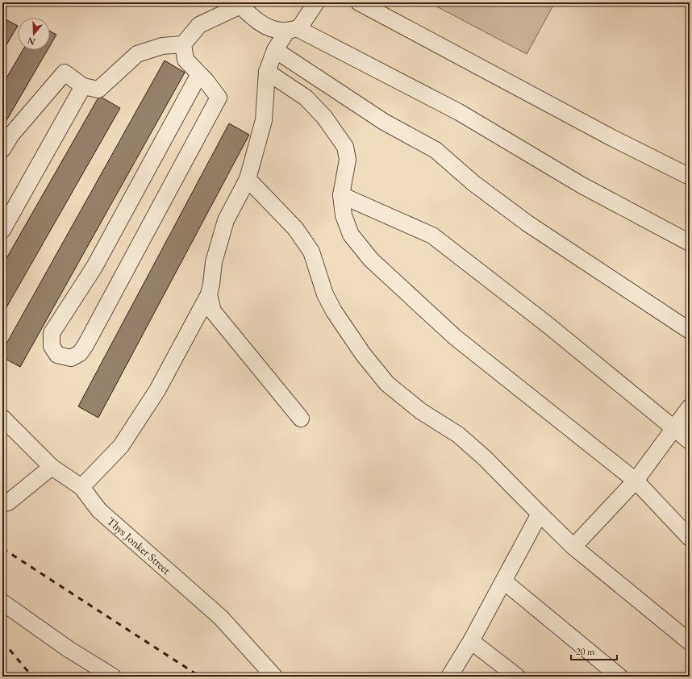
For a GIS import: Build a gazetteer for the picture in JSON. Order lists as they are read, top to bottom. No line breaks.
{"streets":{"street":["Thys Jonker Street"]},"scale_bar":"20 m","north":"bottom"}
